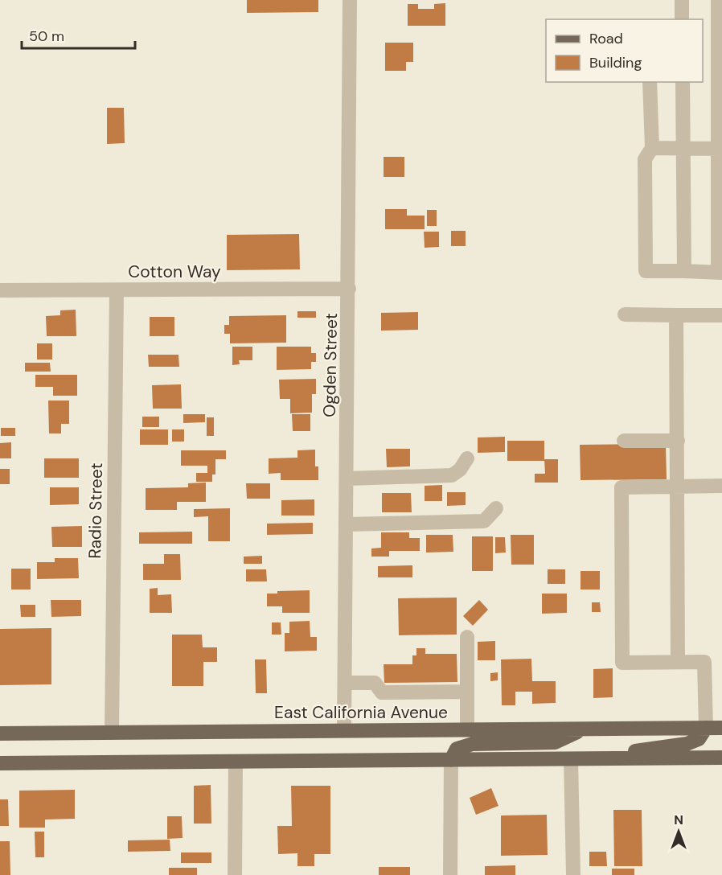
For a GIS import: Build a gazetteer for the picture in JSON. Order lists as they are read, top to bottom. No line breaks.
{"streets":{"main road":["East California Avenue"],"street":["Cotton Way","Ogden Street","Radio Street"]},"crossings":[["Cotton Way","Ogden Street"],["Cotton Way","Radio Street"],["Ogden Street","East California Avenue"],["Radio Street","East California Avenue"]],"legend":["Road","Building"],"scale_bar":"50 m","north":"top"}
